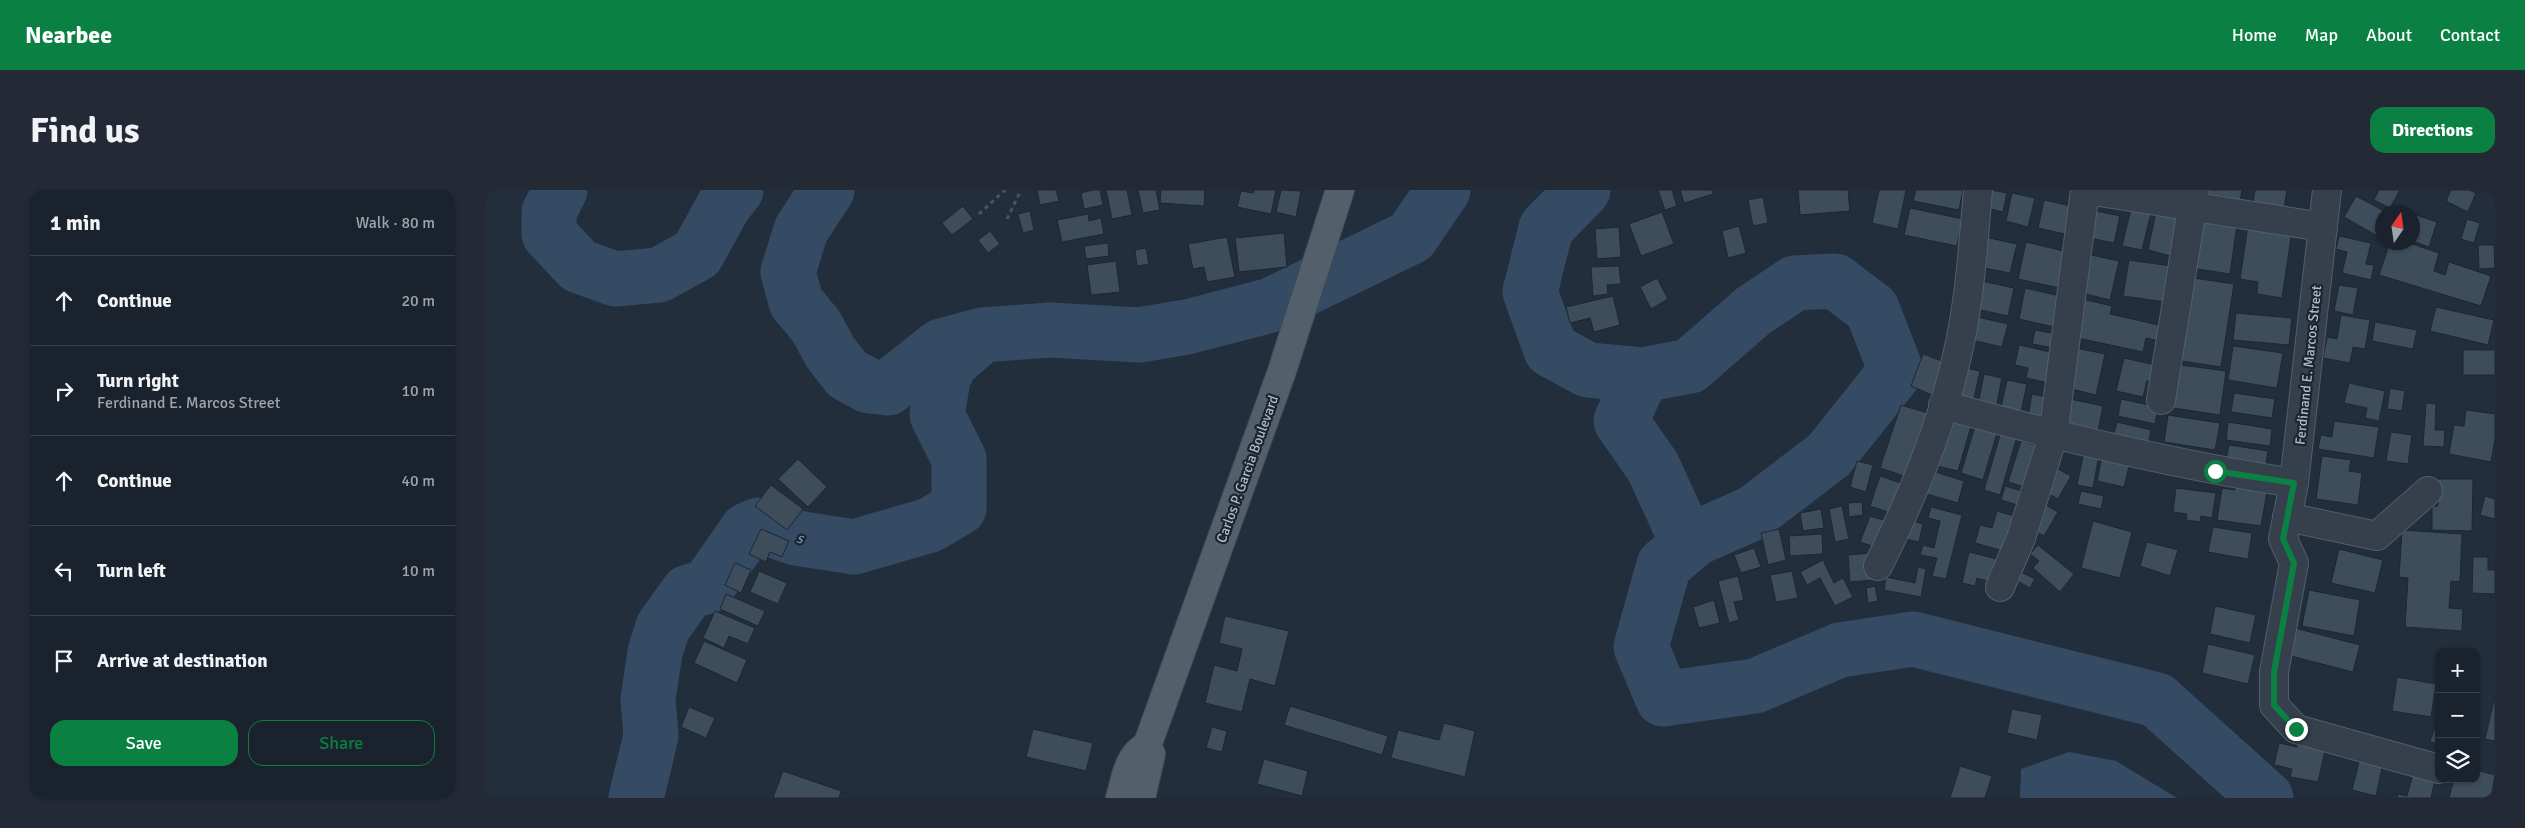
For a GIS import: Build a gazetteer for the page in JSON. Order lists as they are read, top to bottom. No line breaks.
{"streets":{"main road":["Carlos P. Garcia Boulevard"],"street":["Ferdinand E. Marcos Street"]},"water":["s"],"north":"top","page":{"header":"Nearbee","nav":["Home","Map","About","Contact"],"buttons":["Directions",["Save","Share"]],"title":"Find us","heading":["1 min","Walk · 80 m"],"list":[["Continue","20 m"],["Turn right","Ferdinand E. Marcos Street","10 m"],["Continue","40 m"],["Turn left","10 m"],"Arrive at destination"],"map_buttons":["+","−"]}}
